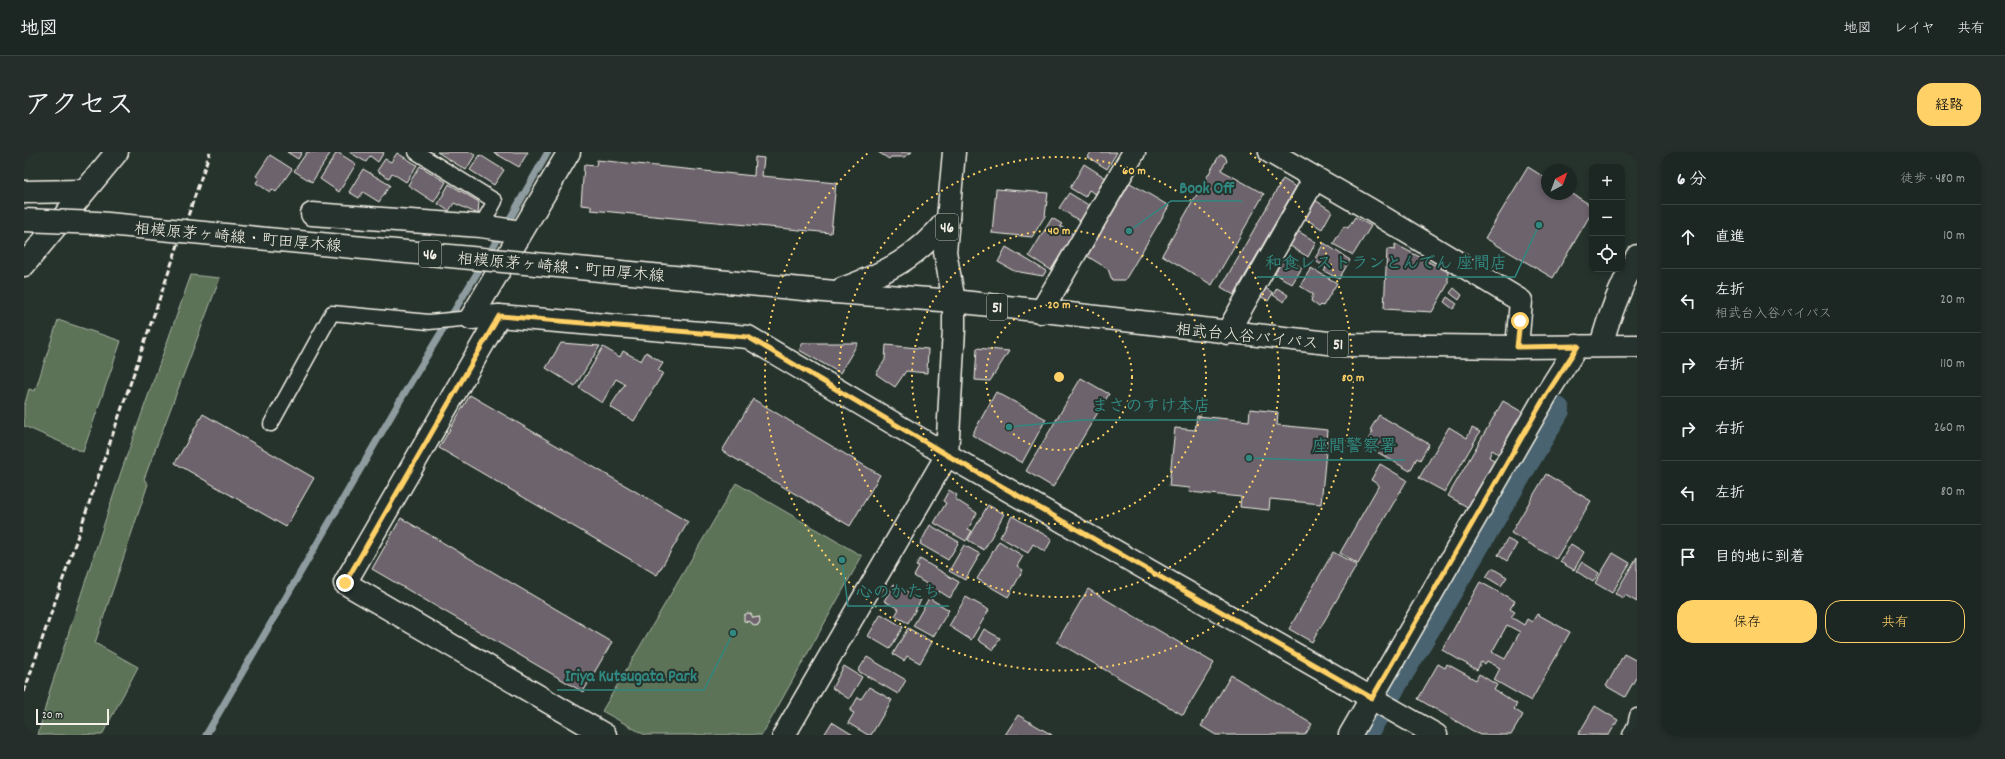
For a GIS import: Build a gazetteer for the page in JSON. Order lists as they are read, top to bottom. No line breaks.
{"streets":{"street":["46","相模原茅ヶ崎線・町田厚木線","51","相武台入谷バイパス"]},"crossings":[["46","相模原茅ヶ崎線・町田厚木線"],["46","相武台入谷バイパス"],["相模原茅ヶ崎線・町田厚木線","相武台入谷バイパス"]],"places":["和食レストランとんでん 座間店","Book Off","まさのすけ本店","座間警察署","心のかたち","Iriya Kutsugata Park"],"scale_bar":"20 m","north":"top right","page":{"header":"地図","nav":["地図","レイヤ","共有"],"title":"アクセス","buttons":["経路",["保存","共有"]],"heading":["6 分","徒歩 · 480 m"],"map_buttons":["+","−"],"list":[["直進","10 m"],["左折","相武台入谷バイパス","20 m"],["右折","110 m"],["右折","260 m"],["左折","80 m"],"目的地に到着"],"scale":"20 m"},"rings":["60 m","40 m","20 m","80 m"]}
